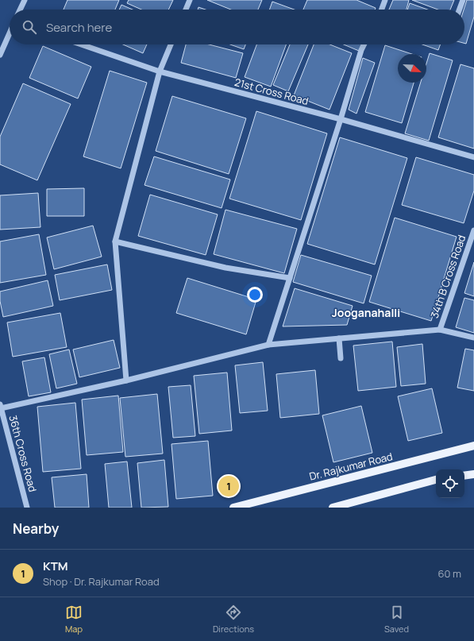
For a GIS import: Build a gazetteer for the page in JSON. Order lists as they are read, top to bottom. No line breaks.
{"streets":{"main road":["Dr. Rajkumar Road"],"street":["21st Cross Road","34th B Cross Road","36th Cross Road"]},"districts":["Jooganahalli"],"north":"bottom right","page":{"search":"Search here","pins":"1","heading":"Nearby","list":[{"mark":"1","name":"KTM","note":"Shop · Dr. Rajkumar Road","value":"60 m"}],"nav":["Map","Directions","Saved"]}}
